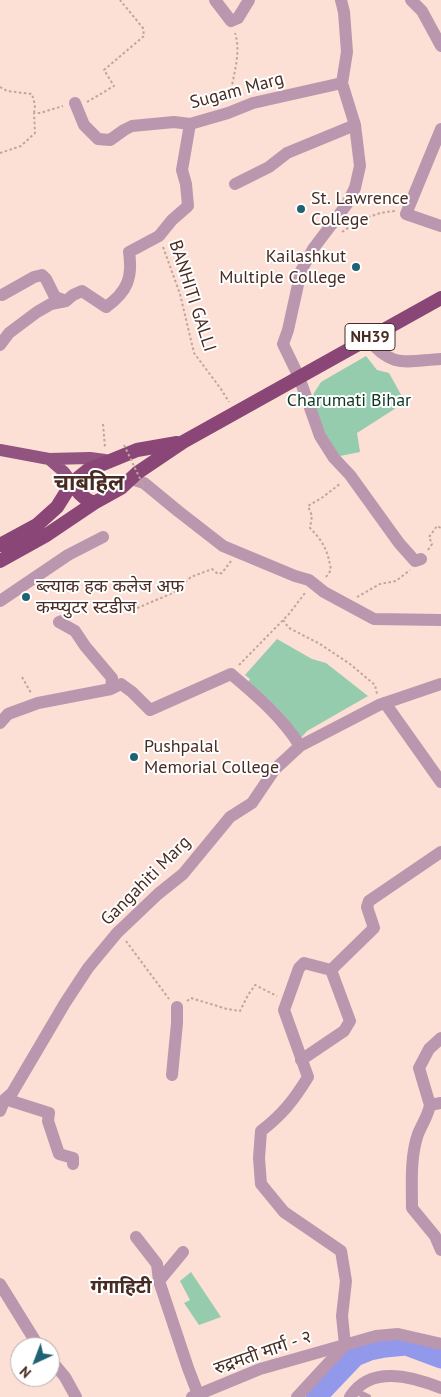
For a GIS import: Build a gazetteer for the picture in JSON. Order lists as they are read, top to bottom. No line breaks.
{"streets":{"highway":["NH39"],"street":["Sugam Marg","Gangahiti Marg","रुद्रमती मार्ग ‍- २"],"path":["BANHITI GALLI"]},"crossings":[["BANHITI GALLI","NH39"]],"districts":["चाबहिल","गंगाहिटी"],"parks":["Charumati Bihar"],"places":["St. Lawrence College","Kailashkut Multiple College","ब्ल्याक हक कलेज अफ कम्प्युटर स्टडीज","Pushpalal Memorial College"],"north":"bottom left"}
